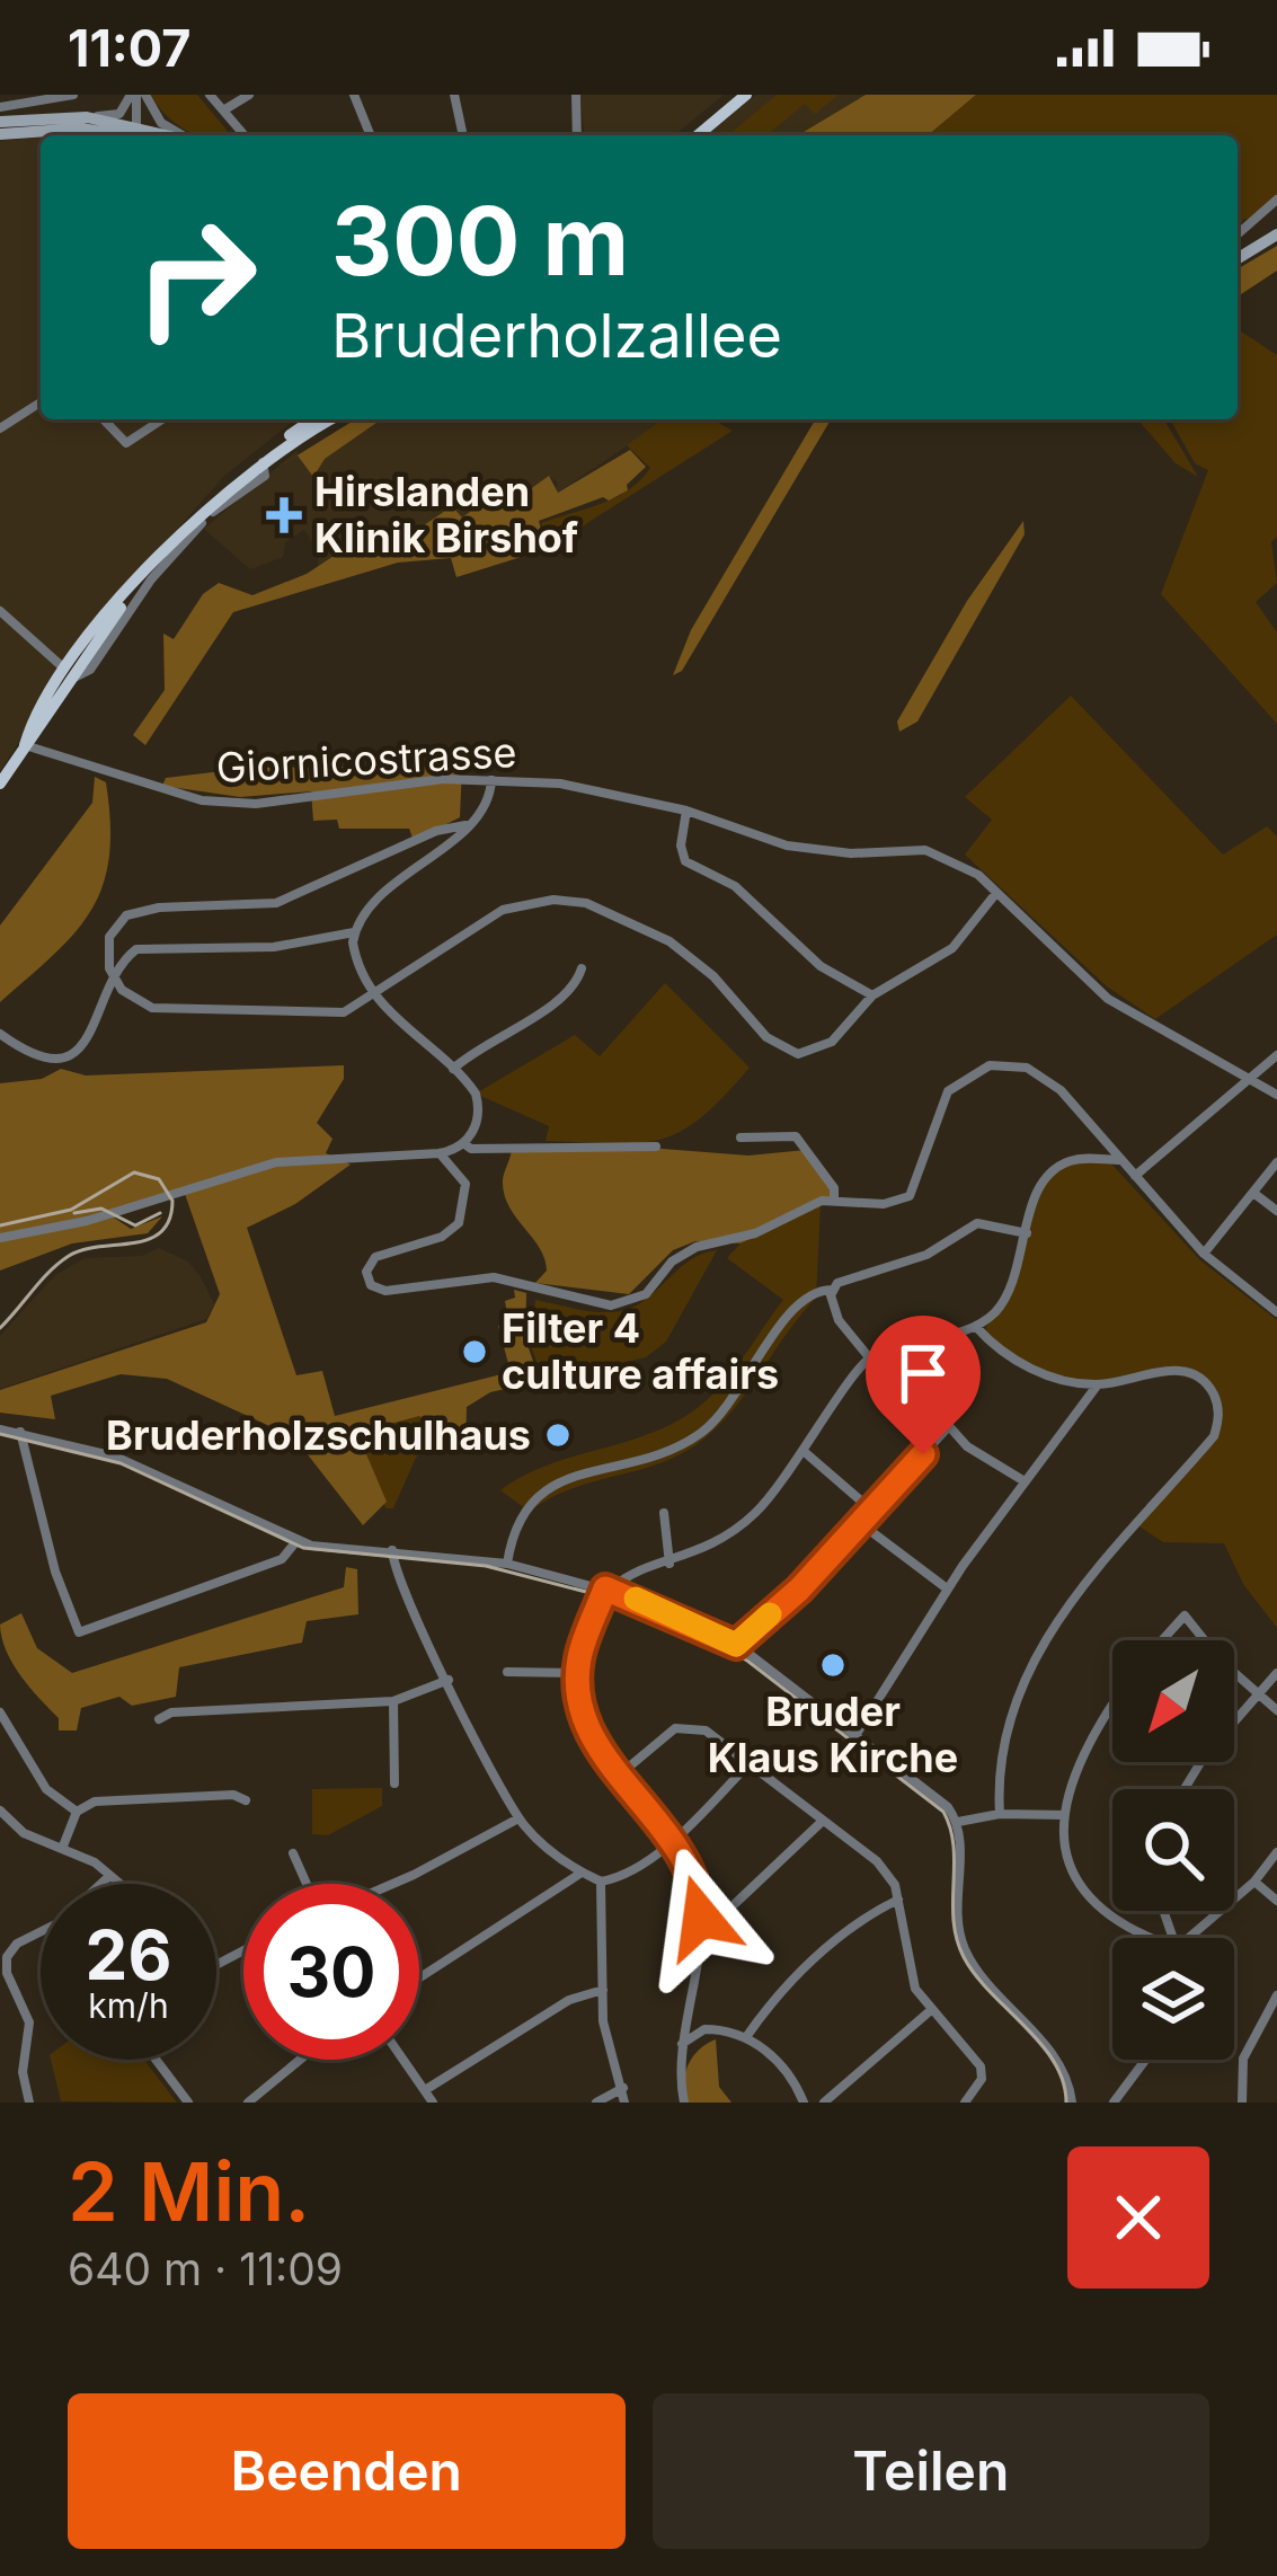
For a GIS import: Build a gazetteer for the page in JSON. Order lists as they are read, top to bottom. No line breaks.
{"streets":{"street":["Giornicostrasse"]},"places":{"health":["Hirslanden Klinik Birshof"],"other":["Filter 4 culture affairs","Bruderholzschulhaus","Bruder Klaus Kirche"]},"north":"bottom left","page":{"status":"11:07","turn":["300 m","Bruderholzallee"],"speed":"26 km/h","limit":"30","heading":["2 Min.","640 m · 11:09"],"buttons":["Beenden","Teilen"]}}
